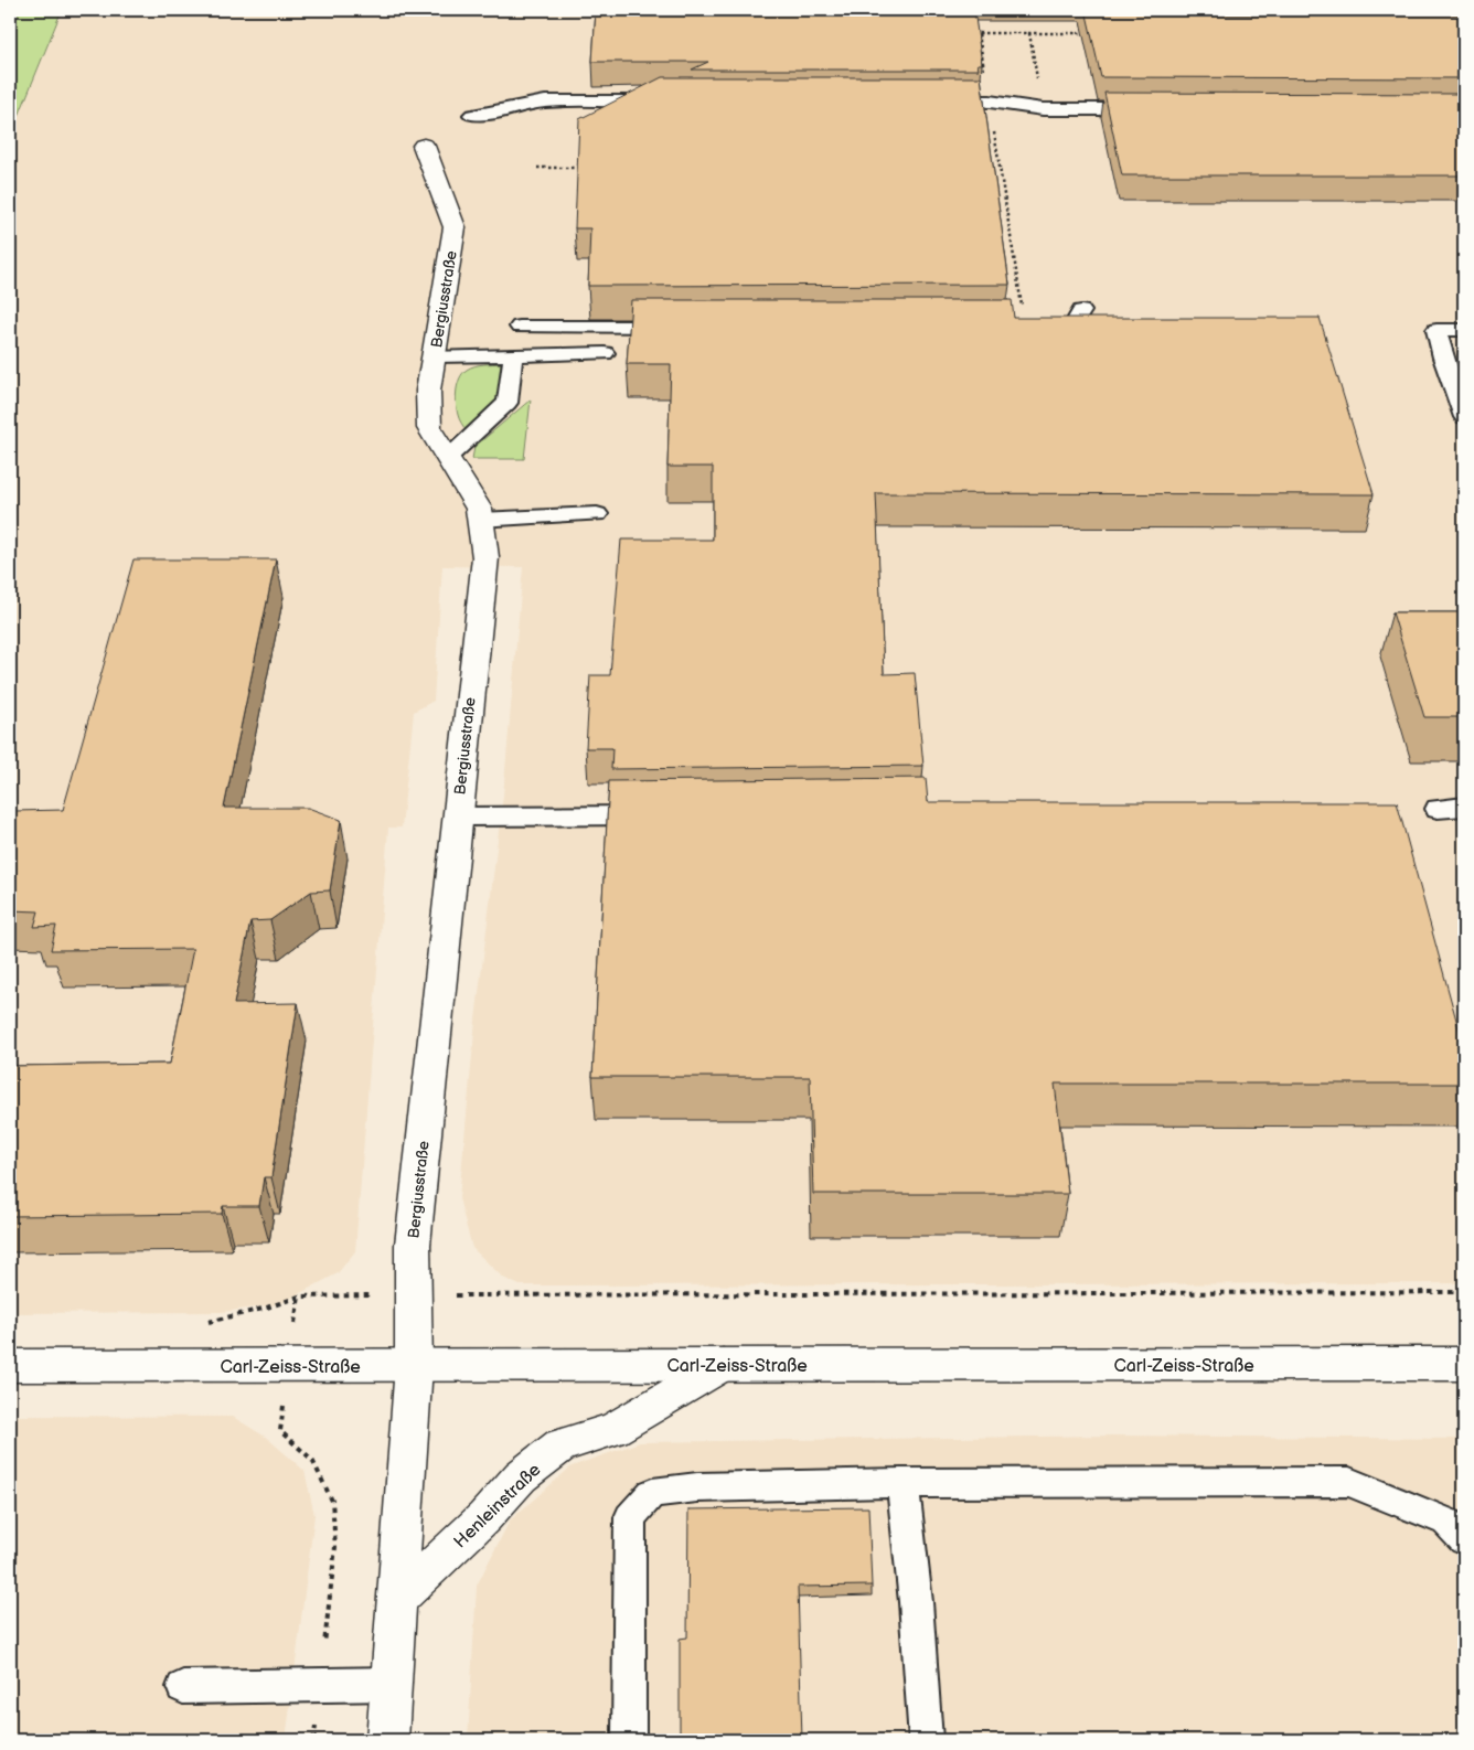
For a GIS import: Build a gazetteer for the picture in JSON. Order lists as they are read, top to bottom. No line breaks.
{"streets":{"street":["Bergiusstraße","Carl-Zeiss-Straße","Henleinstraße"]},"crossings":[["Bergiusstraße","Carl-Zeiss-Straße"],["Carl-Zeiss-Straße","Henleinstraße"]]}
